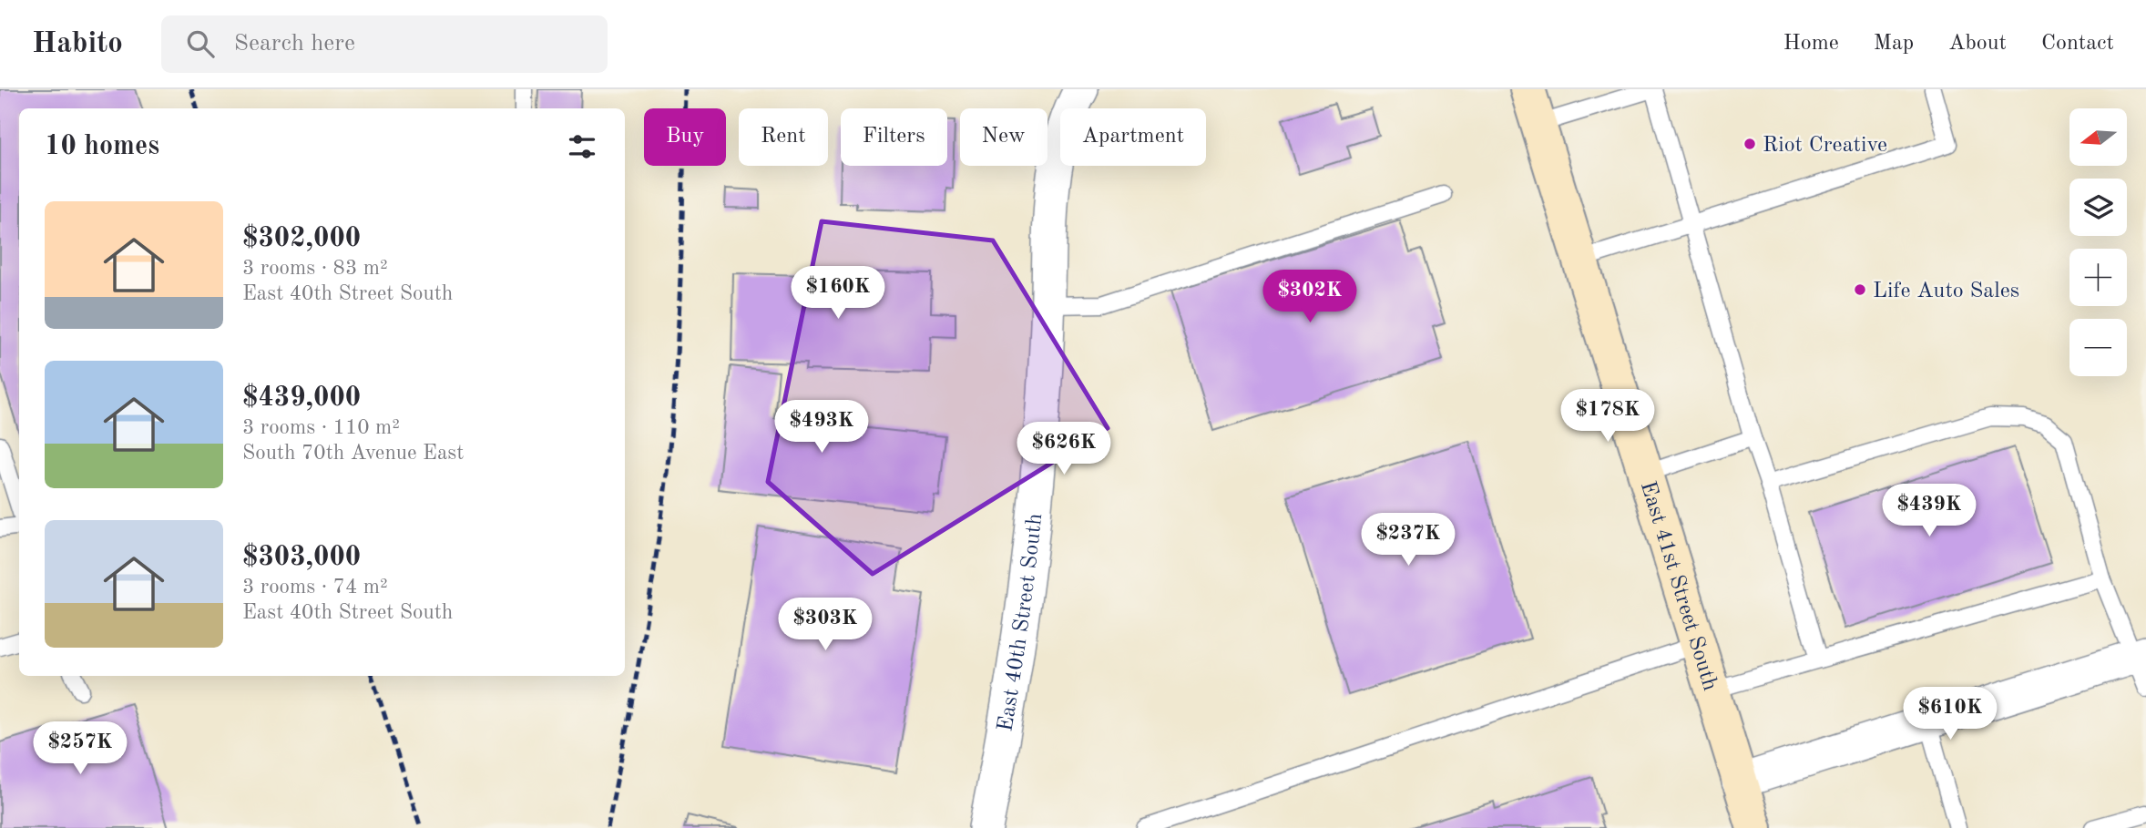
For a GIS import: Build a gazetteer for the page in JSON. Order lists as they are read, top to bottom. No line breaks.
{"streets":{"main road":["East 41st Street South"],"street":["East 40th Street South"]},"places":["Riot Creative","Life Auto Sales"],"north":"left","page":{"header":"Habito","search":"Search here","nav":["Home","Map","About","Contact"],"map_buttons":["+","−"],"chip":["Buy","Rent","Filters","New","Apartment"],"heading":"10 homes","list":[{"name":"$302,000","note":"3 rooms · 83 m² · East 40th Street South"},{"name":"$439,000","note":"3 rooms · 110 m² · South 70th Avenue East"},{"name":"$303,000","note":"3 rooms · 74 m² · East 40th Street South"}],"price":["$160K","$302K","$178K","$493K","$626K","$439K","$237K","$303K","$610K","$257K"]}}
